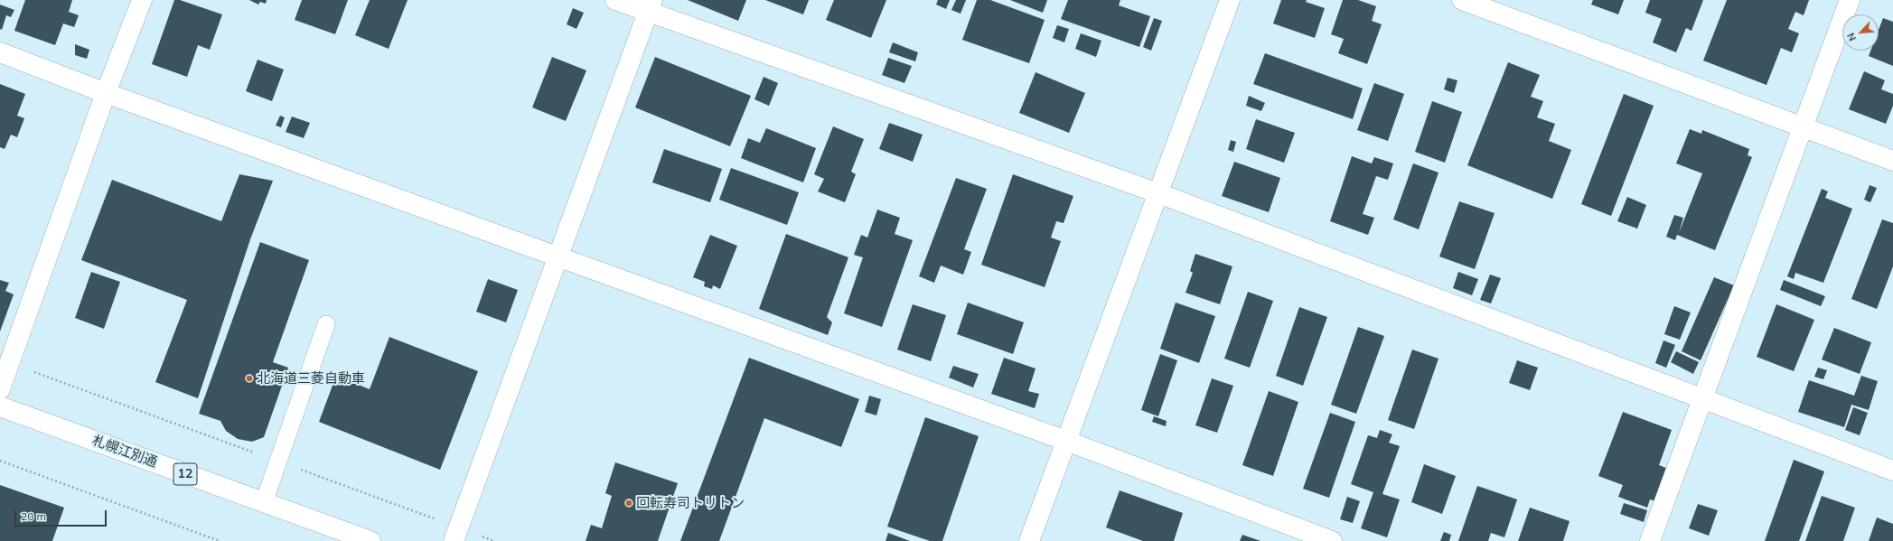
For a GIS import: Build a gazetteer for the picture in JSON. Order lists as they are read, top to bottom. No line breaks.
{"streets":{"main road":["札幌江別通","12"]},"places":["北海道三菱自動車","回転寿司トリトン"],"scale_bar":"20 m","north":"bottom left"}
